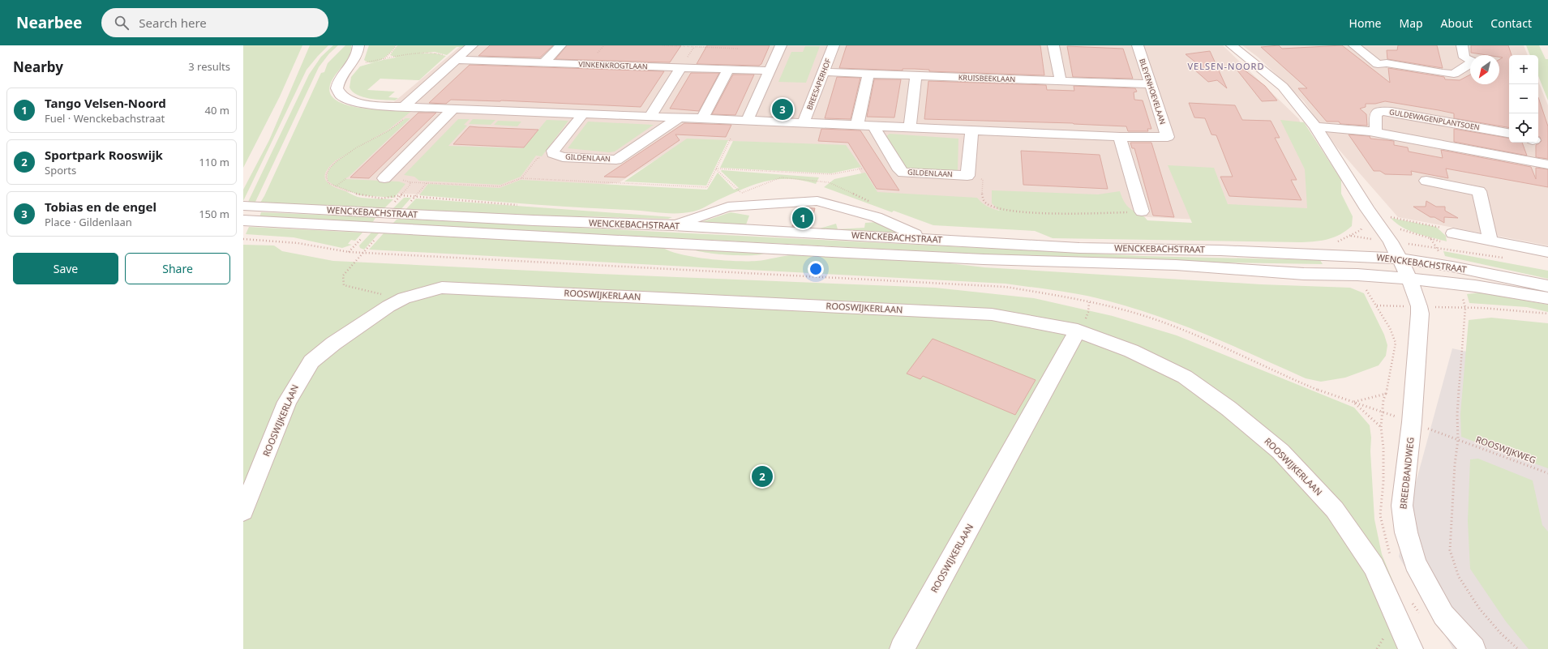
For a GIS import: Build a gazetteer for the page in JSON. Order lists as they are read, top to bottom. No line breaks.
{"streets":{"street":["VINKENKROGTLAAN","KRUISBEEKLAAN","BREESAPERHOF","BLEYENHOEVELAAN","GULDEWAGENPLANTSOEN","GILDENLAAN","WENCKEBACHSTRAAT","ROOSWIJKERLAAN","BREEDBANDWEG"],"path":["ROOSWIJKWEG"]},"crossings":[["KRUISBEEKLAAN","BREESAPERHOF"],["KRUISBEEKLAAN","BLEYENHOEVELAAN"],["WENCKEBACHSTRAAT","BREEDBANDWEG"]],"districts":["VELSEN-NOORD"],"north":"bottom left","page":{"header":"Nearbee","search":"Search here","nav":["Home","Map","About","Contact"],"heading":["Nearby","3 results"],"map_buttons":["+","−"],"list":[{"mark":"1","name":"Tango Velsen-Noord","note":"Fuel · Wenckebachstraat","value":"40 m"},{"mark":"2","name":"Sportpark Rooswijk","note":"Sports","value":"110 m"},{"mark":"3","name":"Tobias en de engel","note":"Place · Gildenlaan","value":"150 m"}],"pins":["3","1","2"],"buttons":["Save","Share"]}}
